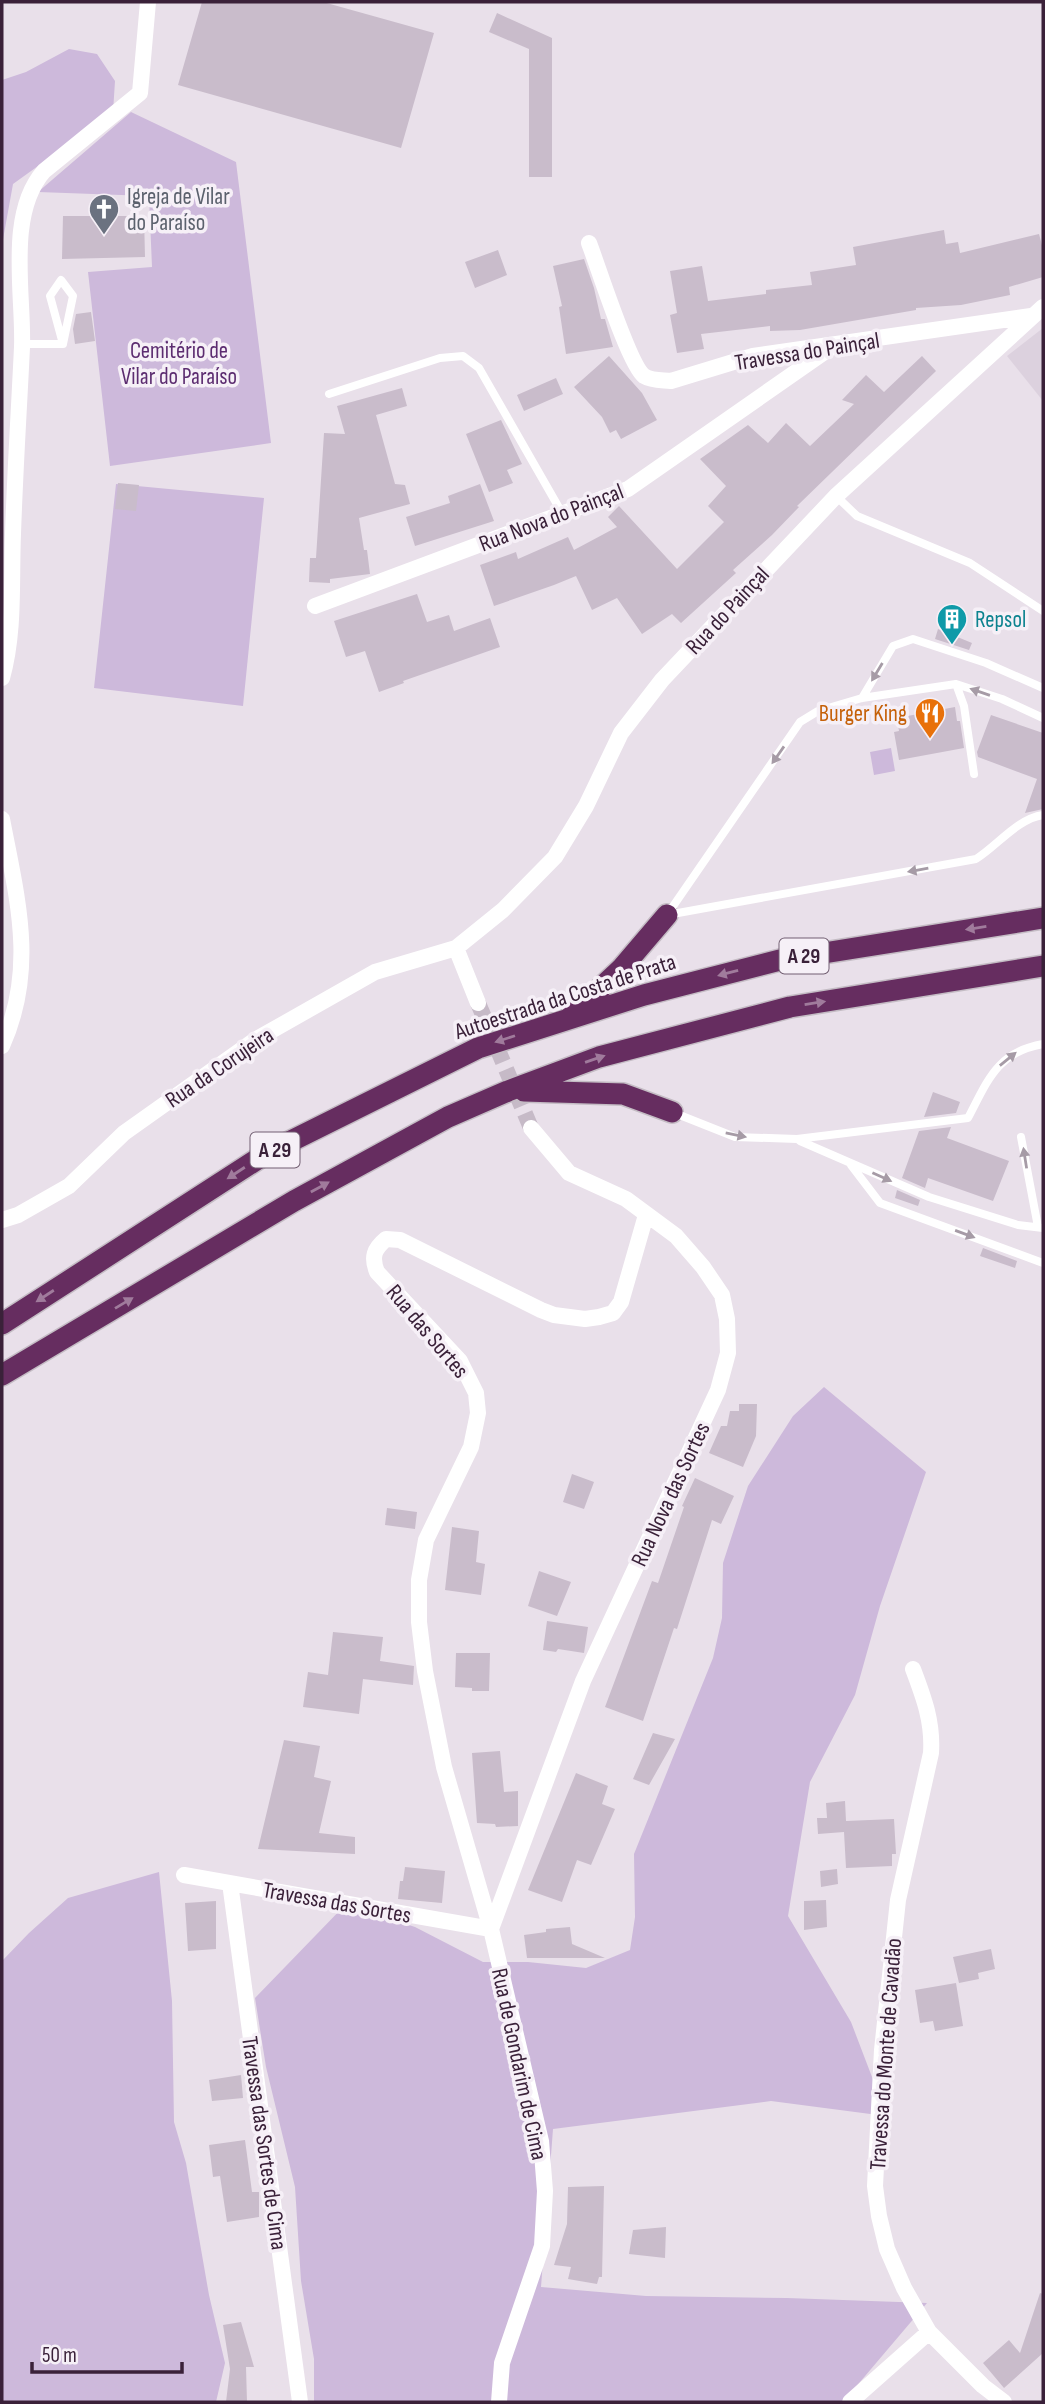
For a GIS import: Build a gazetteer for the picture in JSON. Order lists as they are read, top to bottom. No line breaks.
{"streets":{"highway":["A 29","Autoestrada da Costa de Prata"],"street":["Travessa do Painçal","Rua Nova do Painçal","Rua do Painçal","Rua da Corujeira","Rua das Sortes","Rua Nova das Sortes","Travessa das Sortes","Travessa do Monte de Cavadão","Rua de Gondarim de Cima","Travessa das Sortes de Cima"]},"crossings":[["Travessa do Painçal","Rua Nova do Painçal"],["Travessa do Painçal","Rua do Painçal"],["Rua do Painçal","Rua da Corujeira"],["Rua das Sortes","Rua Nova das Sortes"],["Rua das Sortes","Travessa das Sortes"],["Rua das Sortes","Rua de Gondarim de Cima"],["Rua Nova das Sortes","Travessa das Sortes"],["Rua Nova das Sortes","Rua de Gondarim de Cima"],["Travessa das Sortes","Rua de Gondarim de Cima"],["Travessa das Sortes","Travessa das Sortes de Cima"]],"parks":["Cemitério de Vilar do Paraíso"],"places":{"church":["Igreja de Vilar do Paraíso"],"building":["Repsol"],"restaurant":["Burger King"]},"scale_bar":"50 m"}
